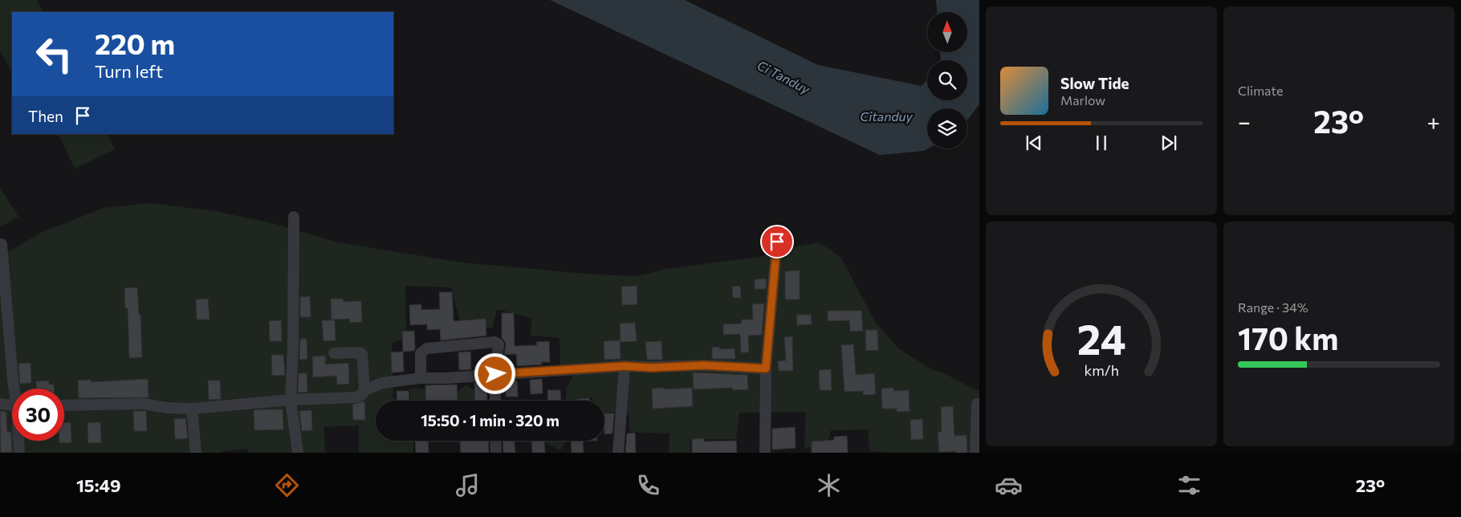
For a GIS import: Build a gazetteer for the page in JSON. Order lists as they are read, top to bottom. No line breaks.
{"water":["Ci Tanduy","Citanduy"],"north":"top","page":{"tile":["Climate",["Range · 34%","170 km"]],"turn":["220 m","Turn left"],"song":["Slow Tide","Marlow"],"then":"Then","heat":["−","23°","+"],"limit":"30","trip":"15:50 · 1 min · 320 m","tabs":["15:49","23°"],"gauge":["24","km/h"]}}
